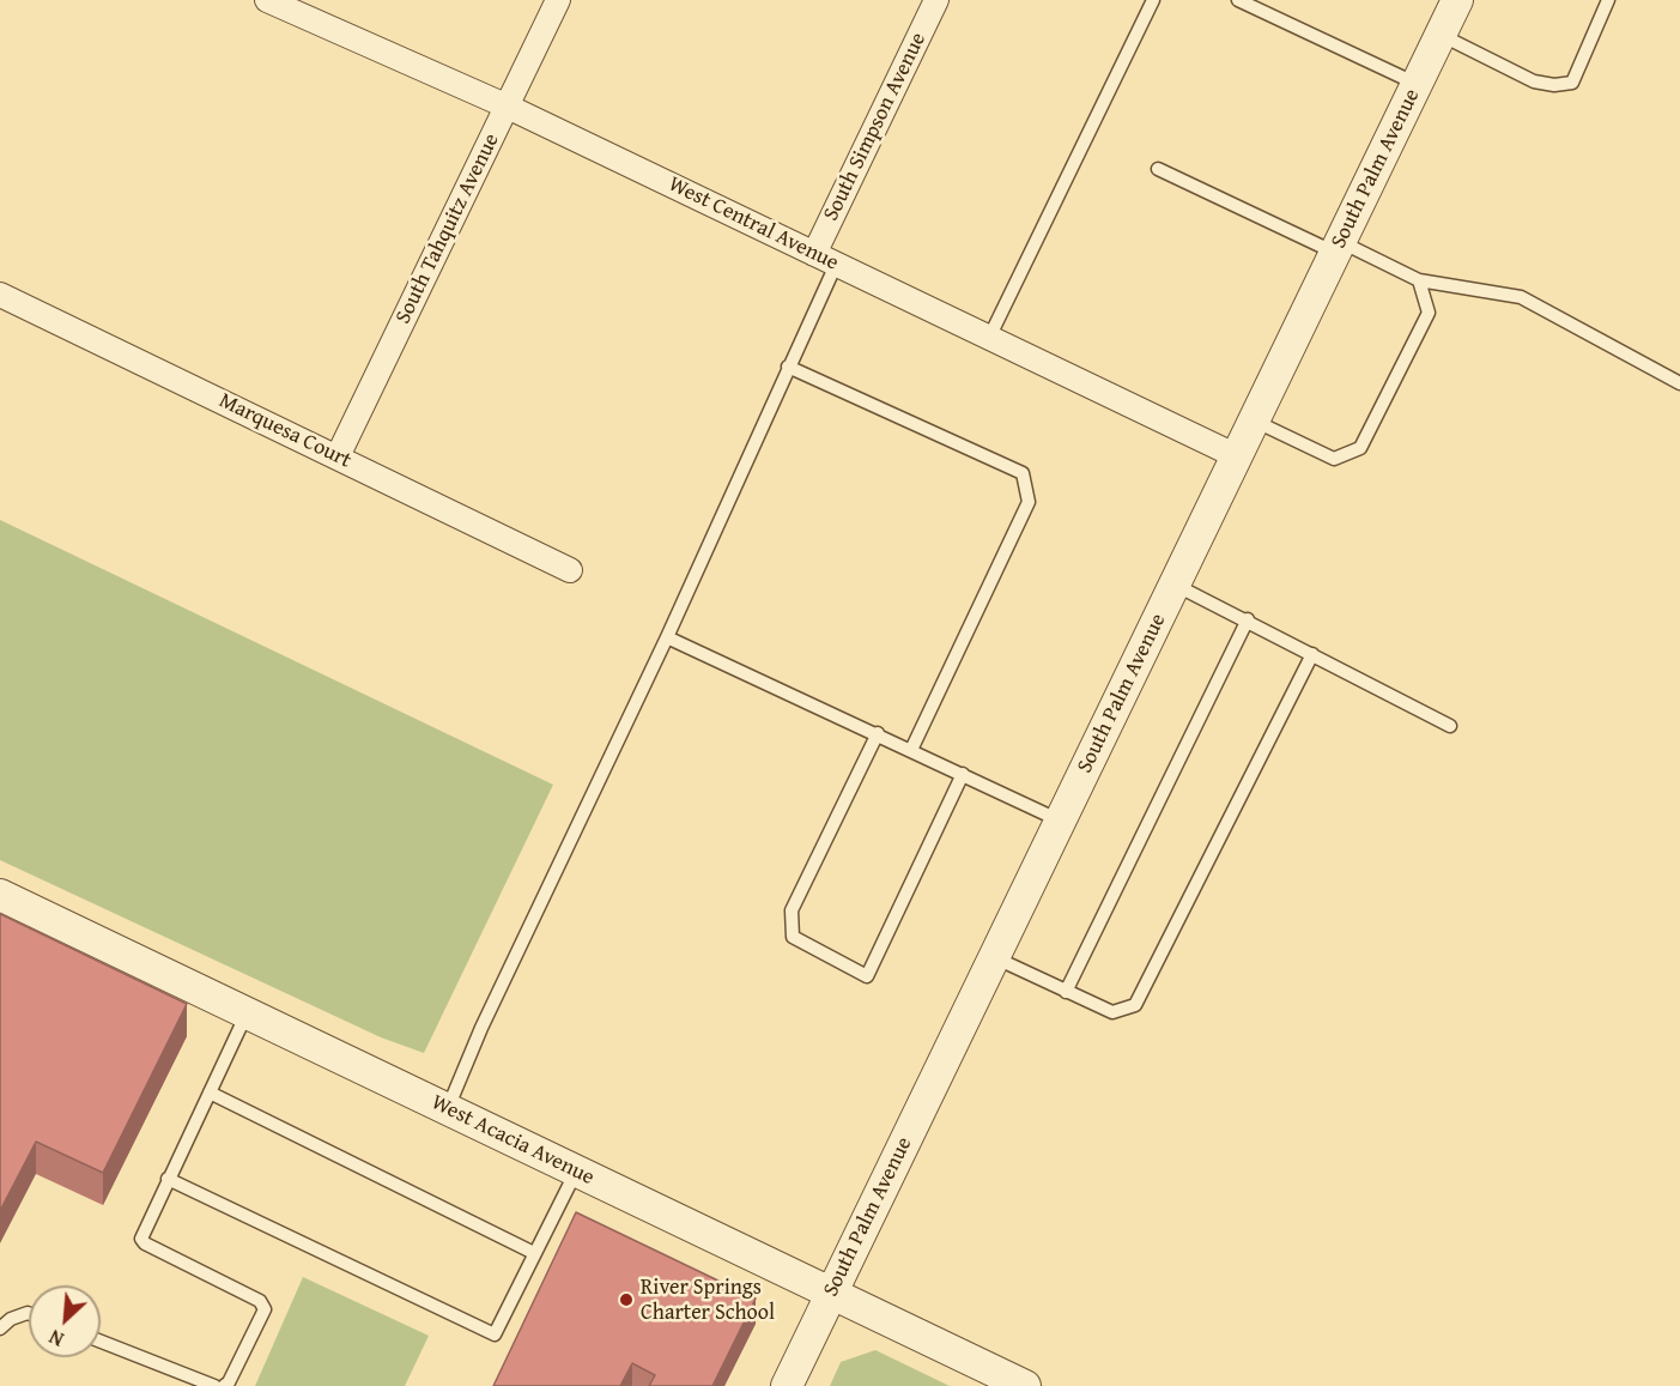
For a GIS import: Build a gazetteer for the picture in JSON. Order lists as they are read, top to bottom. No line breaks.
{"streets":{"street":["South Simpson Avenue","South Palm Avenue","West Central Avenue","South Tahquitz Avenue","Marquesa Court","West Acacia Avenue"]},"crossings":[["South Simpson Avenue","West Central Avenue"],["South Palm Avenue","West Central Avenue"],["South Palm Avenue","West Acacia Avenue"],["West Central Avenue","South Tahquitz Avenue"],["South Tahquitz Avenue","Marquesa Court"]],"places":["River Springs Charter School"],"north":"bottom left"}
